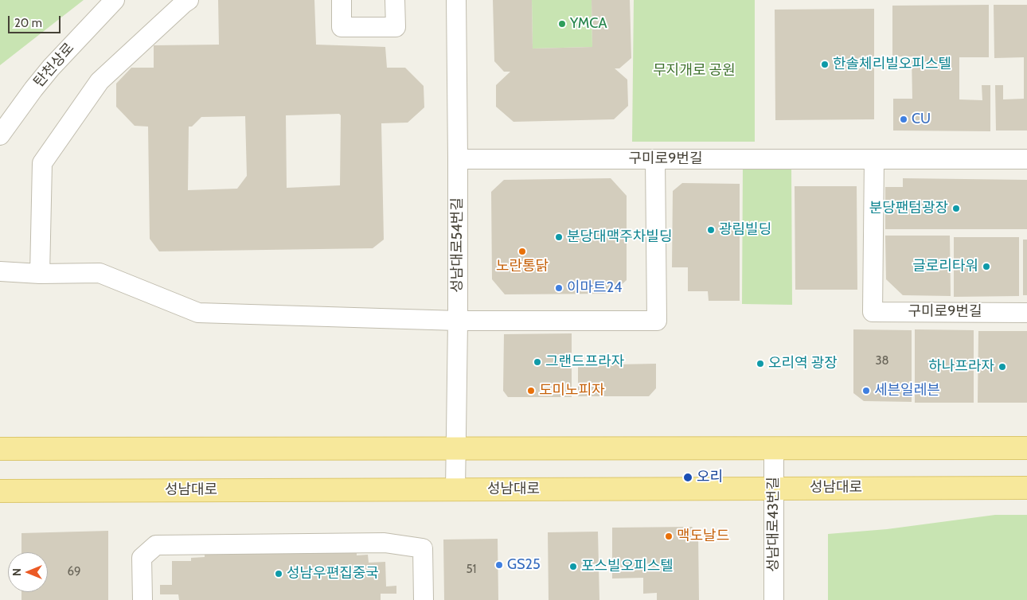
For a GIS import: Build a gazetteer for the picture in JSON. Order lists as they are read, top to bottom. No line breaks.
{"streets":{"main road":["성남대로"],"street":["탄천상로","구미로9번길","성남대로54번길","성남대로43번길"]},"crossings":[["구미로9번길","성남대로54번길"],["성남대로54번길","성남대로"],["성남대로","성남대로43번길"]],"parks":["무지개로 공원"],"places":["YMCA","한솔체리빌오피스텔","CU","분당팬텀광장","광림빌딩","분당대맥주차빌딩","노란통닭","글로리타워","이마트24","그랜드프라자","오리역 광장","하나프라자","도미노피자","세븐일레븐","오리","맥도날드","GS25","포스빌오피스텔","성남우편집중국"],"house_numbers":["38","51","69"],"scale_bar":"20 m","north":"left"}
